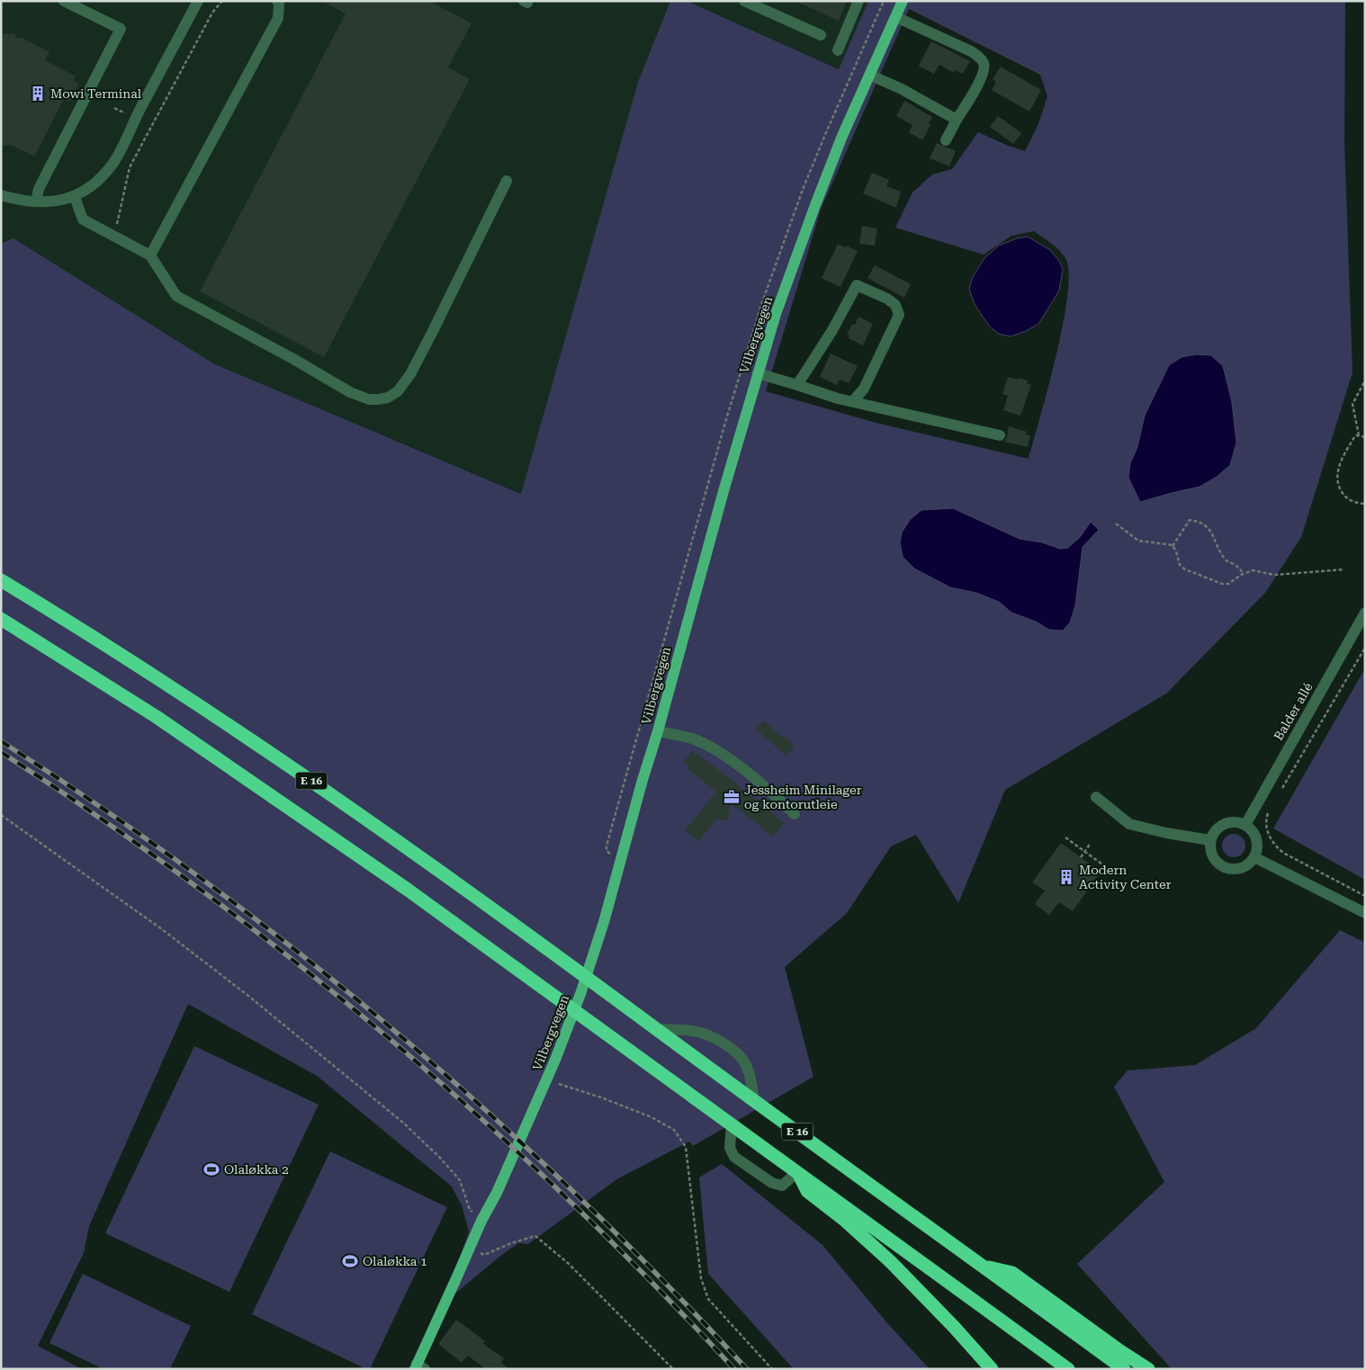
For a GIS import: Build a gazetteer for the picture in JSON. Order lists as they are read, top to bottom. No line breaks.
{"streets":{"highway":["E 16"],"main road":["Vilbergvegen"],"street":["Balder allé"]},"places":{"building":["Mowi Terminal","Modern Activity Center"],"office":["Jessheim Minilager og kontorutleie"],"sports":["Olaløkka 2","Olaløkka 1"]}}
